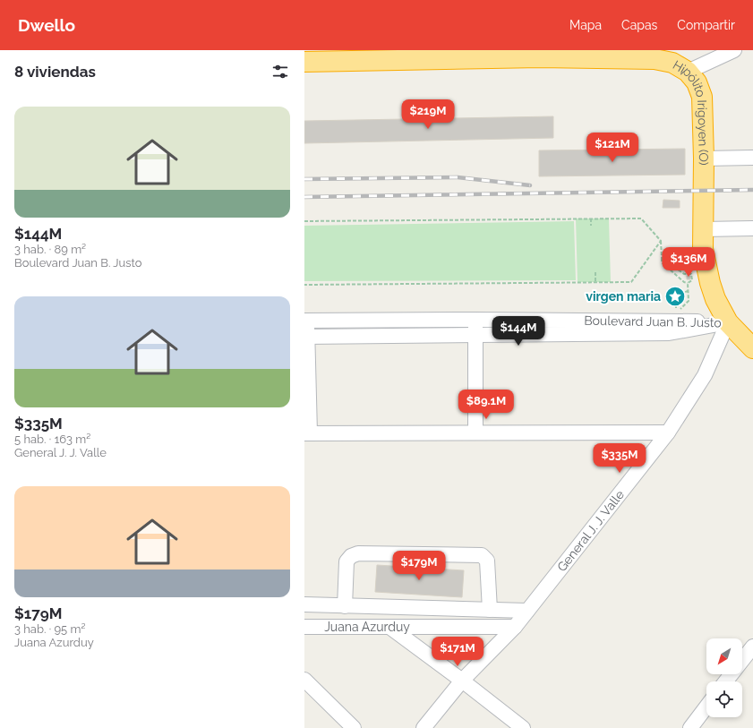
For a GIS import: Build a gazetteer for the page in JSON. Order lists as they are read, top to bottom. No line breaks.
{"streets":{"highway":["Hipólito Irigoyen (O)"],"street":["Boulevard Juan B. Justo","General J. J. Valle","Juana Azurduy"]},"crossings":[["Hipólito Irigoyen (O)","Boulevard Juan B. Justo"],["Hipólito Irigoyen (O)","General J. J. Valle"],["Boulevard Juan B. Justo","General J. J. Valle"],["General J. J. Valle","Juana Azurduy"]],"places":{"place":["virgen maria"]},"north":"bottom left","page":{"header":"Dwello","nav":["Mapa","Capas","Compartir"],"heading":"8 viviendas","list":[{"name":"$144M","note":"3 hab. · 89 m² · Boulevard Juan B. Justo"},{"name":"$335M","note":"5 hab. · 163 m² · General J. J. Valle"},{"name":"$179M","note":"3 hab. · 95 m² · Juana Azurduy"}],"price":["$219M","$121M","$136M","$144M","$89.1M","$335M","$179M","$171M"]}}
